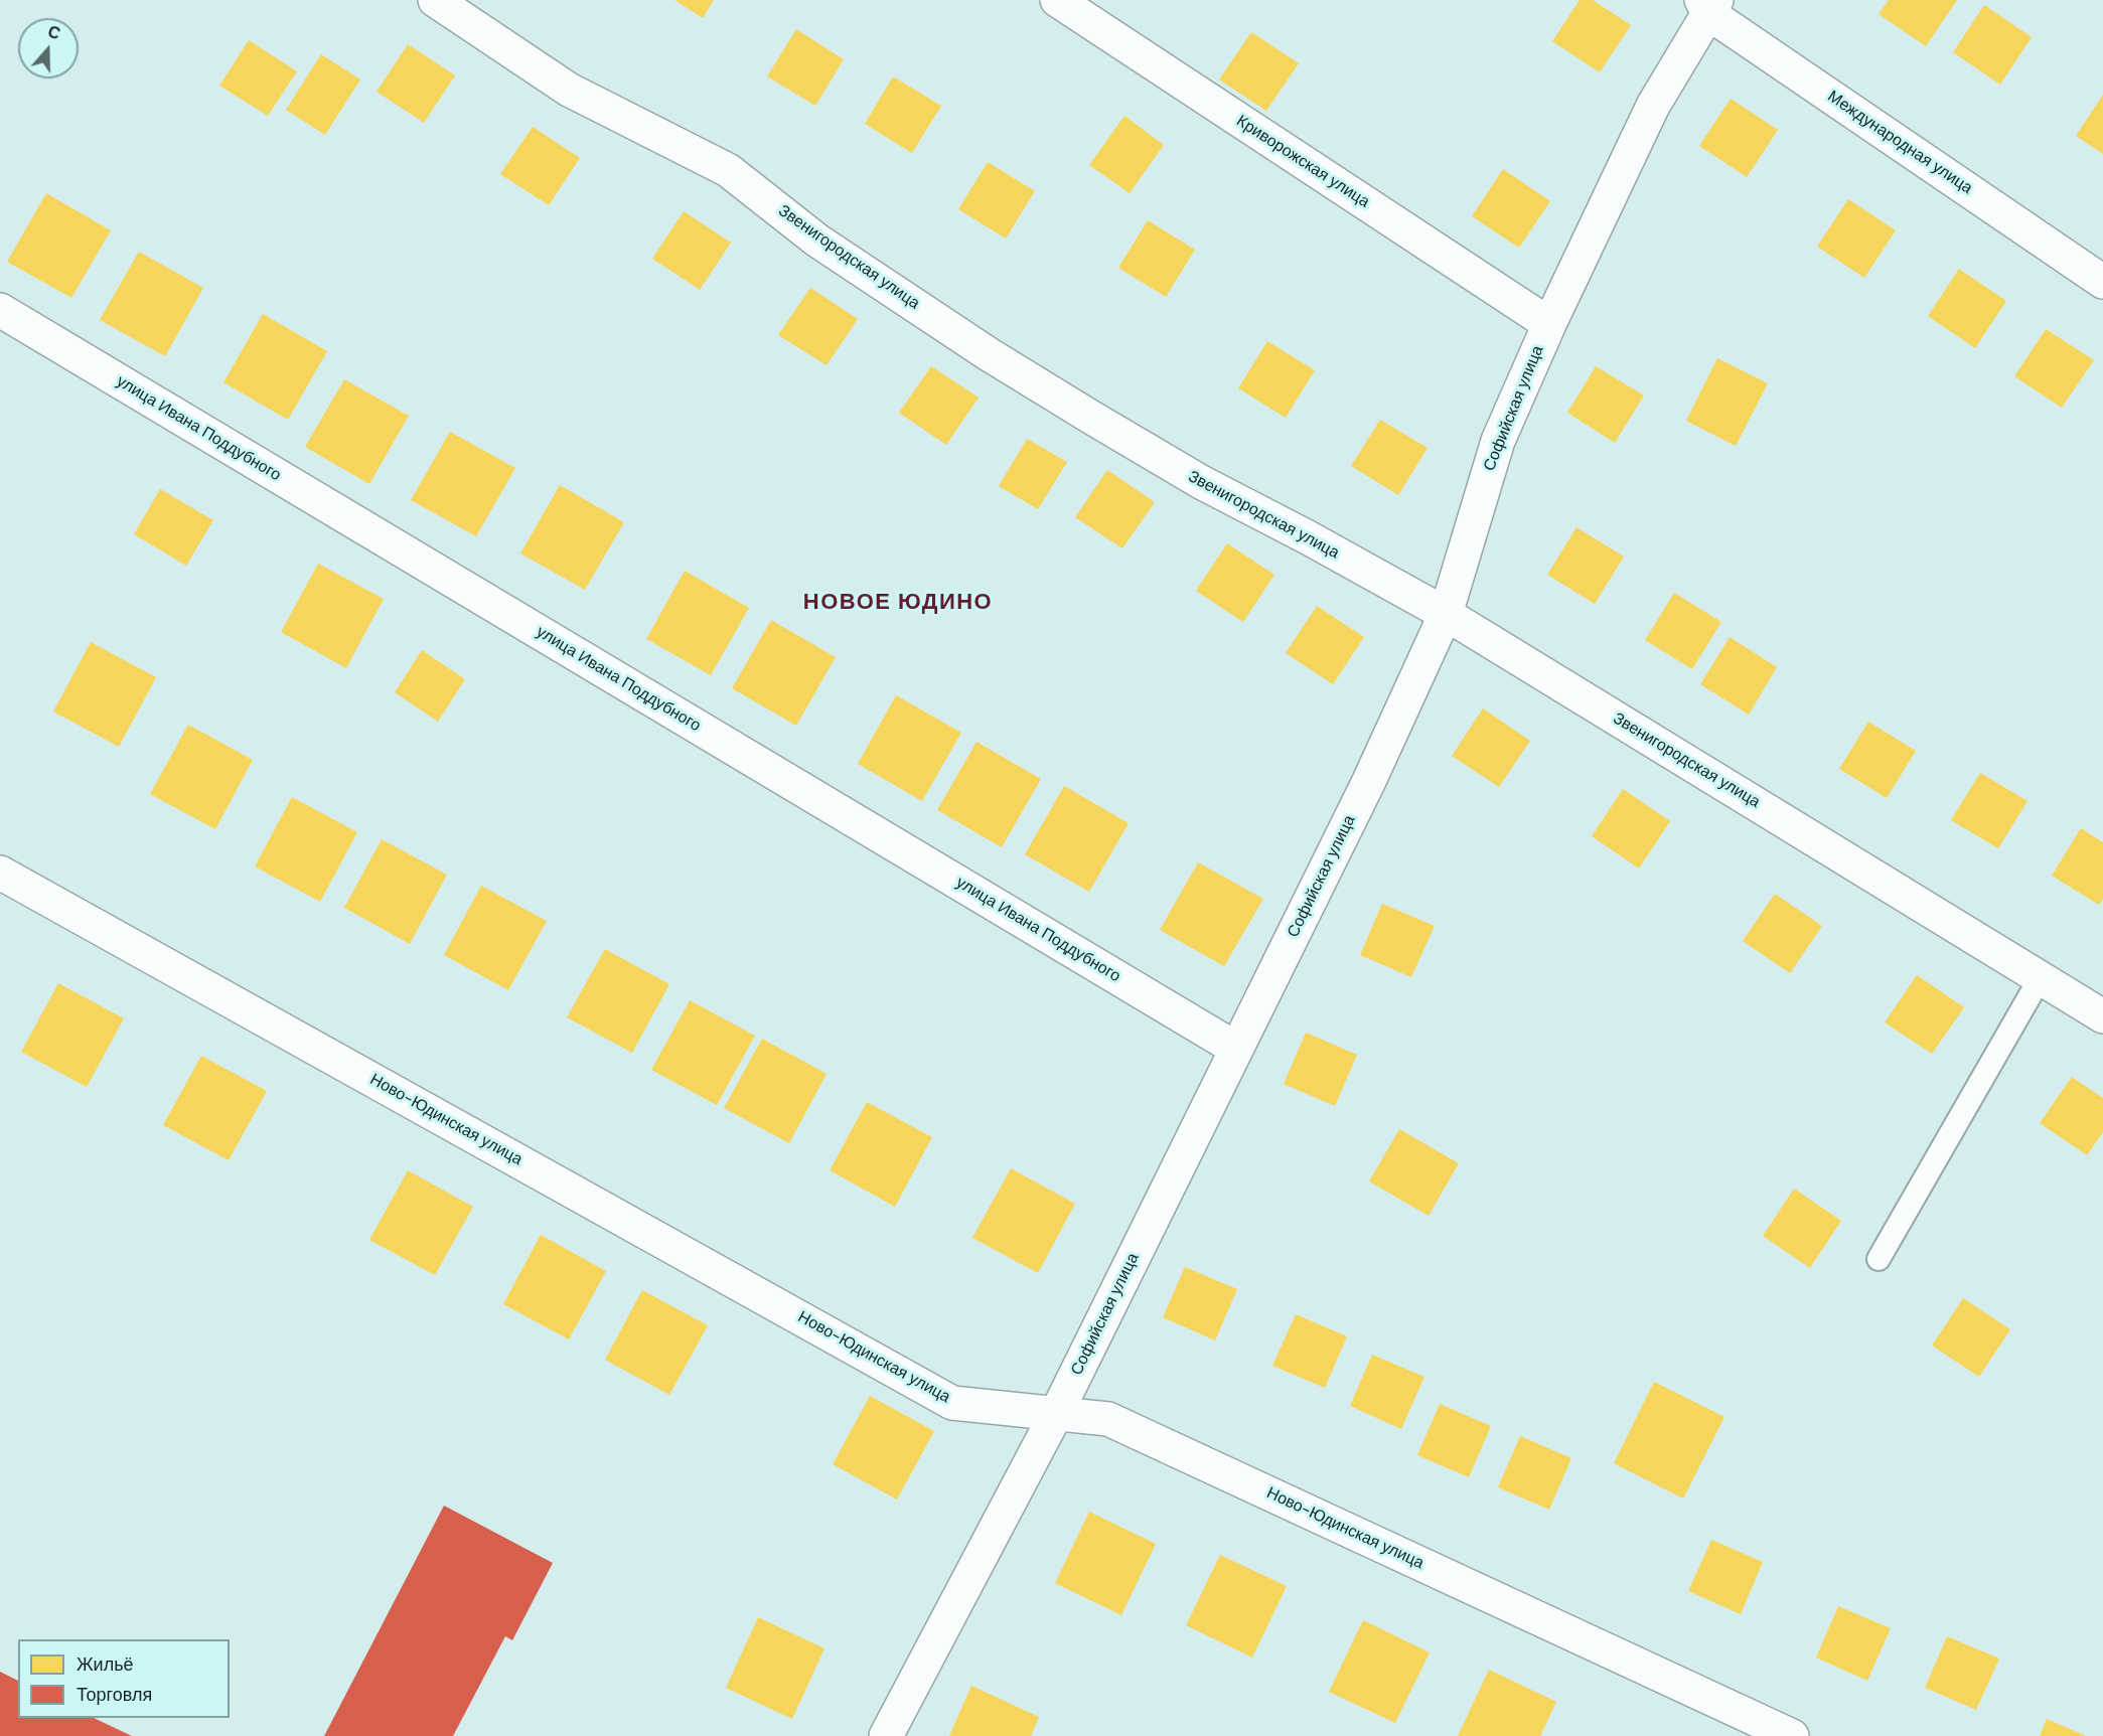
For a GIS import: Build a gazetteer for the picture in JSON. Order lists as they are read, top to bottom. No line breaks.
{"streets":{"street":["Международная улица","Криворожская улица","Звенигородская улица","Софийская улица","улица Ивана Поддубного","Ново-Юдинская улица"]},"crossings":[["Международная улица","Софийская улица"],["Криворожская улица","Софийская улица"],["Звенигородская улица","Софийская улица"],["Софийская улица","улица Ивана Поддубного"],["Софийская улица","Ново-Юдинская улица"]],"districts":["НОВОЕ ЮДИНО"],"legend":["Жильё","Торговля"],"north":"top"}
